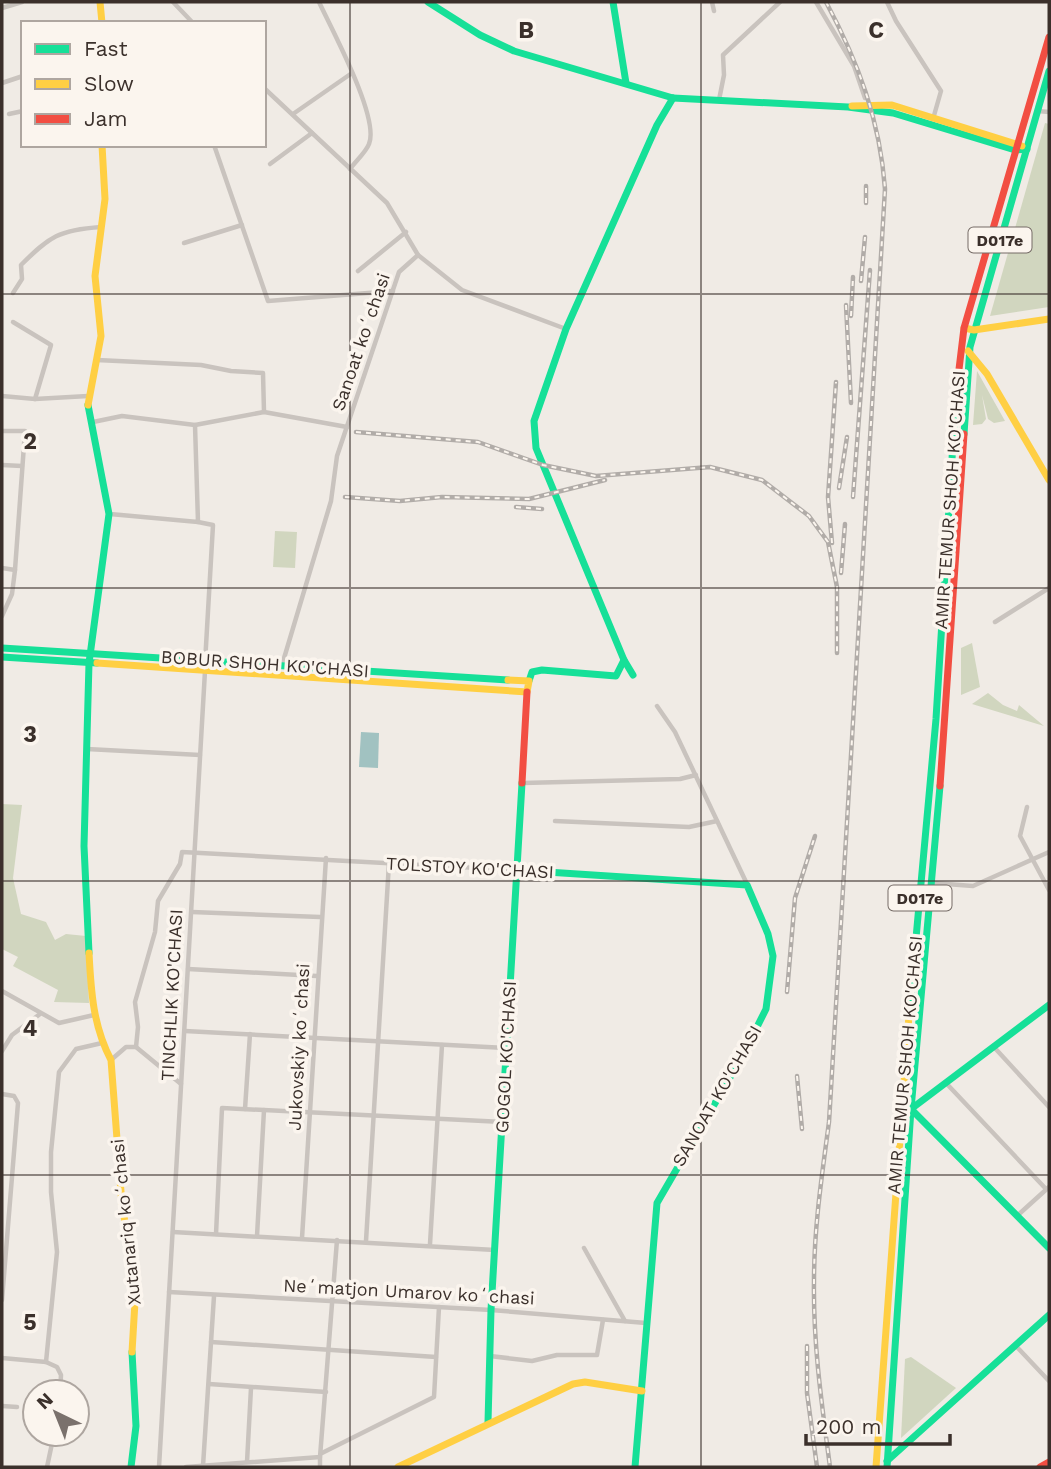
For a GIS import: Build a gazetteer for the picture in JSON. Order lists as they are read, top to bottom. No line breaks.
{"streets":{"main road":["D017e","AMIR TEMUR SHOH KO'CHASI","BOBUR SHOH KO'CHASI","TOLSTOY KO'CHASI","GOGOL KO'CHASI","SANOAT KO'CHASI","Xutanariq koʻchasi"],"street":["Sanoat koʻchasi","TINCHLIK KO'CHASI","Jukovskiy koʻchasi","Neʻmatjon Umarov koʻchasi"]},"crossings":[["D017e","AMIR TEMUR SHOH KO'CHASI"],["Sanoat koʻchasi","BOBUR SHOH KO'CHASI"],["BOBUR SHOH KO'CHASI","TINCHLIK KO'CHASI"],["BOBUR SHOH KO'CHASI","GOGOL KO'CHASI"],["TOLSTOY KO'CHASI","TINCHLIK KO'CHASI"],["TOLSTOY KO'CHASI","Jukovskiy koʻchasi"],["TOLSTOY KO'CHASI","GOGOL KO'CHASI"],["TOLSTOY KO'CHASI","SANOAT KO'CHASI"],["TINCHLIK KO'CHASI","Neʻmatjon Umarov koʻchasi"],["GOGOL KO'CHASI","Neʻmatjon Umarov koʻchasi"],["SANOAT KO'CHASI","Neʻmatjon Umarov koʻchasi"]],"legend":["Fast","Slow","Jam"],"scale_bar":"200 m","north":"top left","grid":{"columns":["B","C"],"rows":["2","3","4","5"]}}
